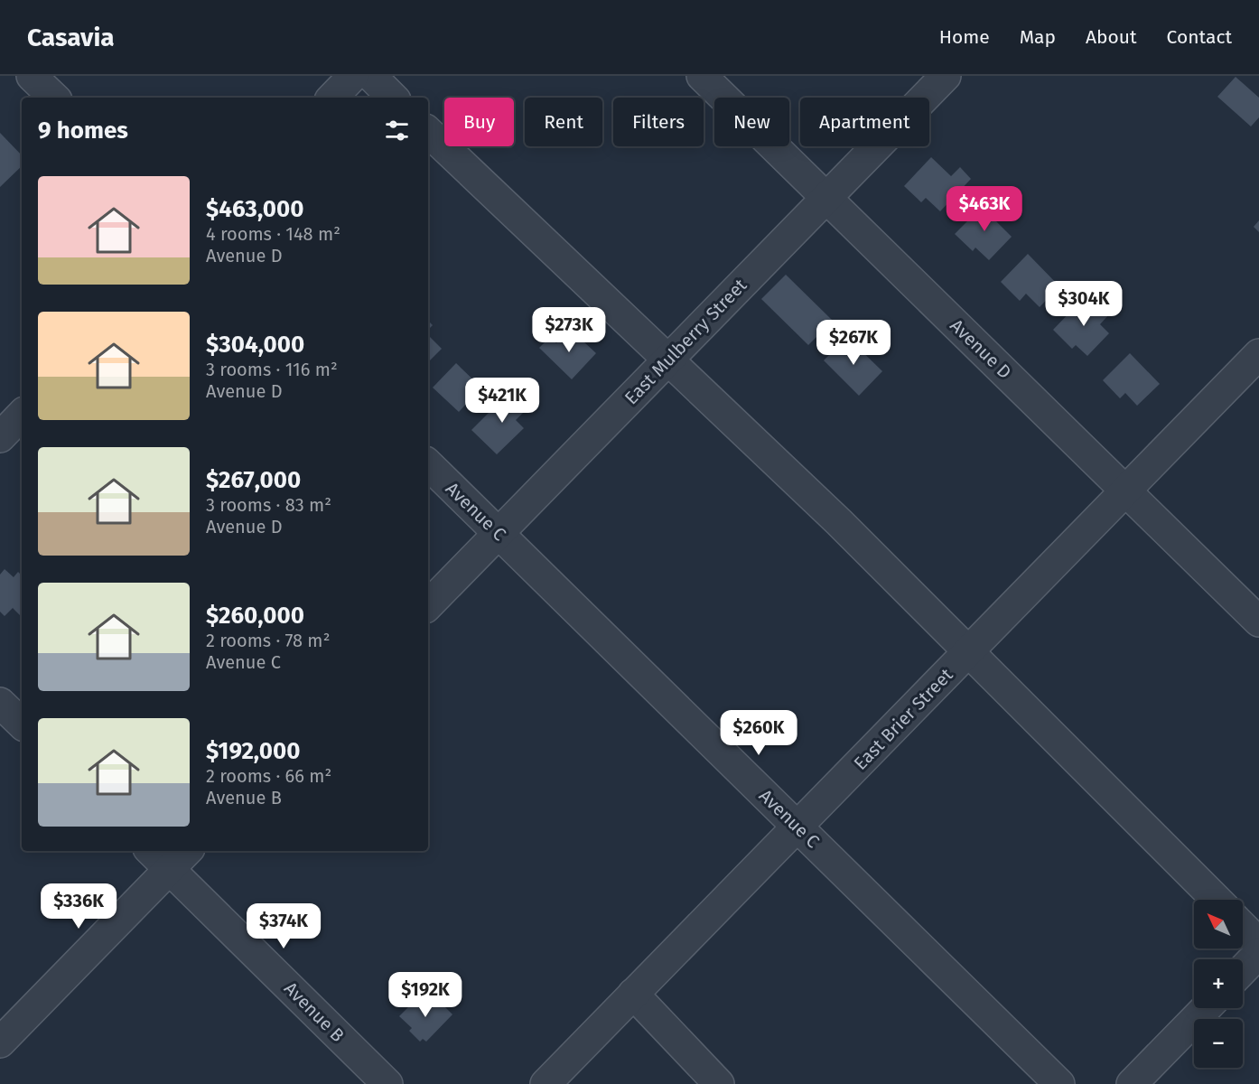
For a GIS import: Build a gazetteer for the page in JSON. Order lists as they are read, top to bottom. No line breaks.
{"streets":{"street":["East Mulberry Street","Avenue D","Avenue C","East Brier Street","Avenue B"]},"crossings":[["East Mulberry Street","Avenue D"],["East Mulberry Street","Avenue C"],["Avenue D","East Brier Street"],["Avenue C","East Brier Street"]],"north":"top left","page":{"header":"Casavia","nav":["Home","Map","About","Contact"],"chip":["Buy","Rent","Filters","New","Apartment"],"heading":"9 homes","list":[{"name":"$463,000","note":"4 rooms · 148 m² · Avenue D"},{"name":"$304,000","note":"3 rooms · 116 m² · Avenue D"},{"name":"$267,000","note":"3 rooms · 83 m² · Avenue D"},{"name":"$260,000","note":"2 rooms · 78 m² · Avenue C"},{"name":"$192,000","note":"2 rooms · 66 m² · Avenue B"}],"price":["$463K","$304K","$273K","$267K","$421K","$260K","$336K","$374K","$192K"],"map_buttons":["+","−"]}}
